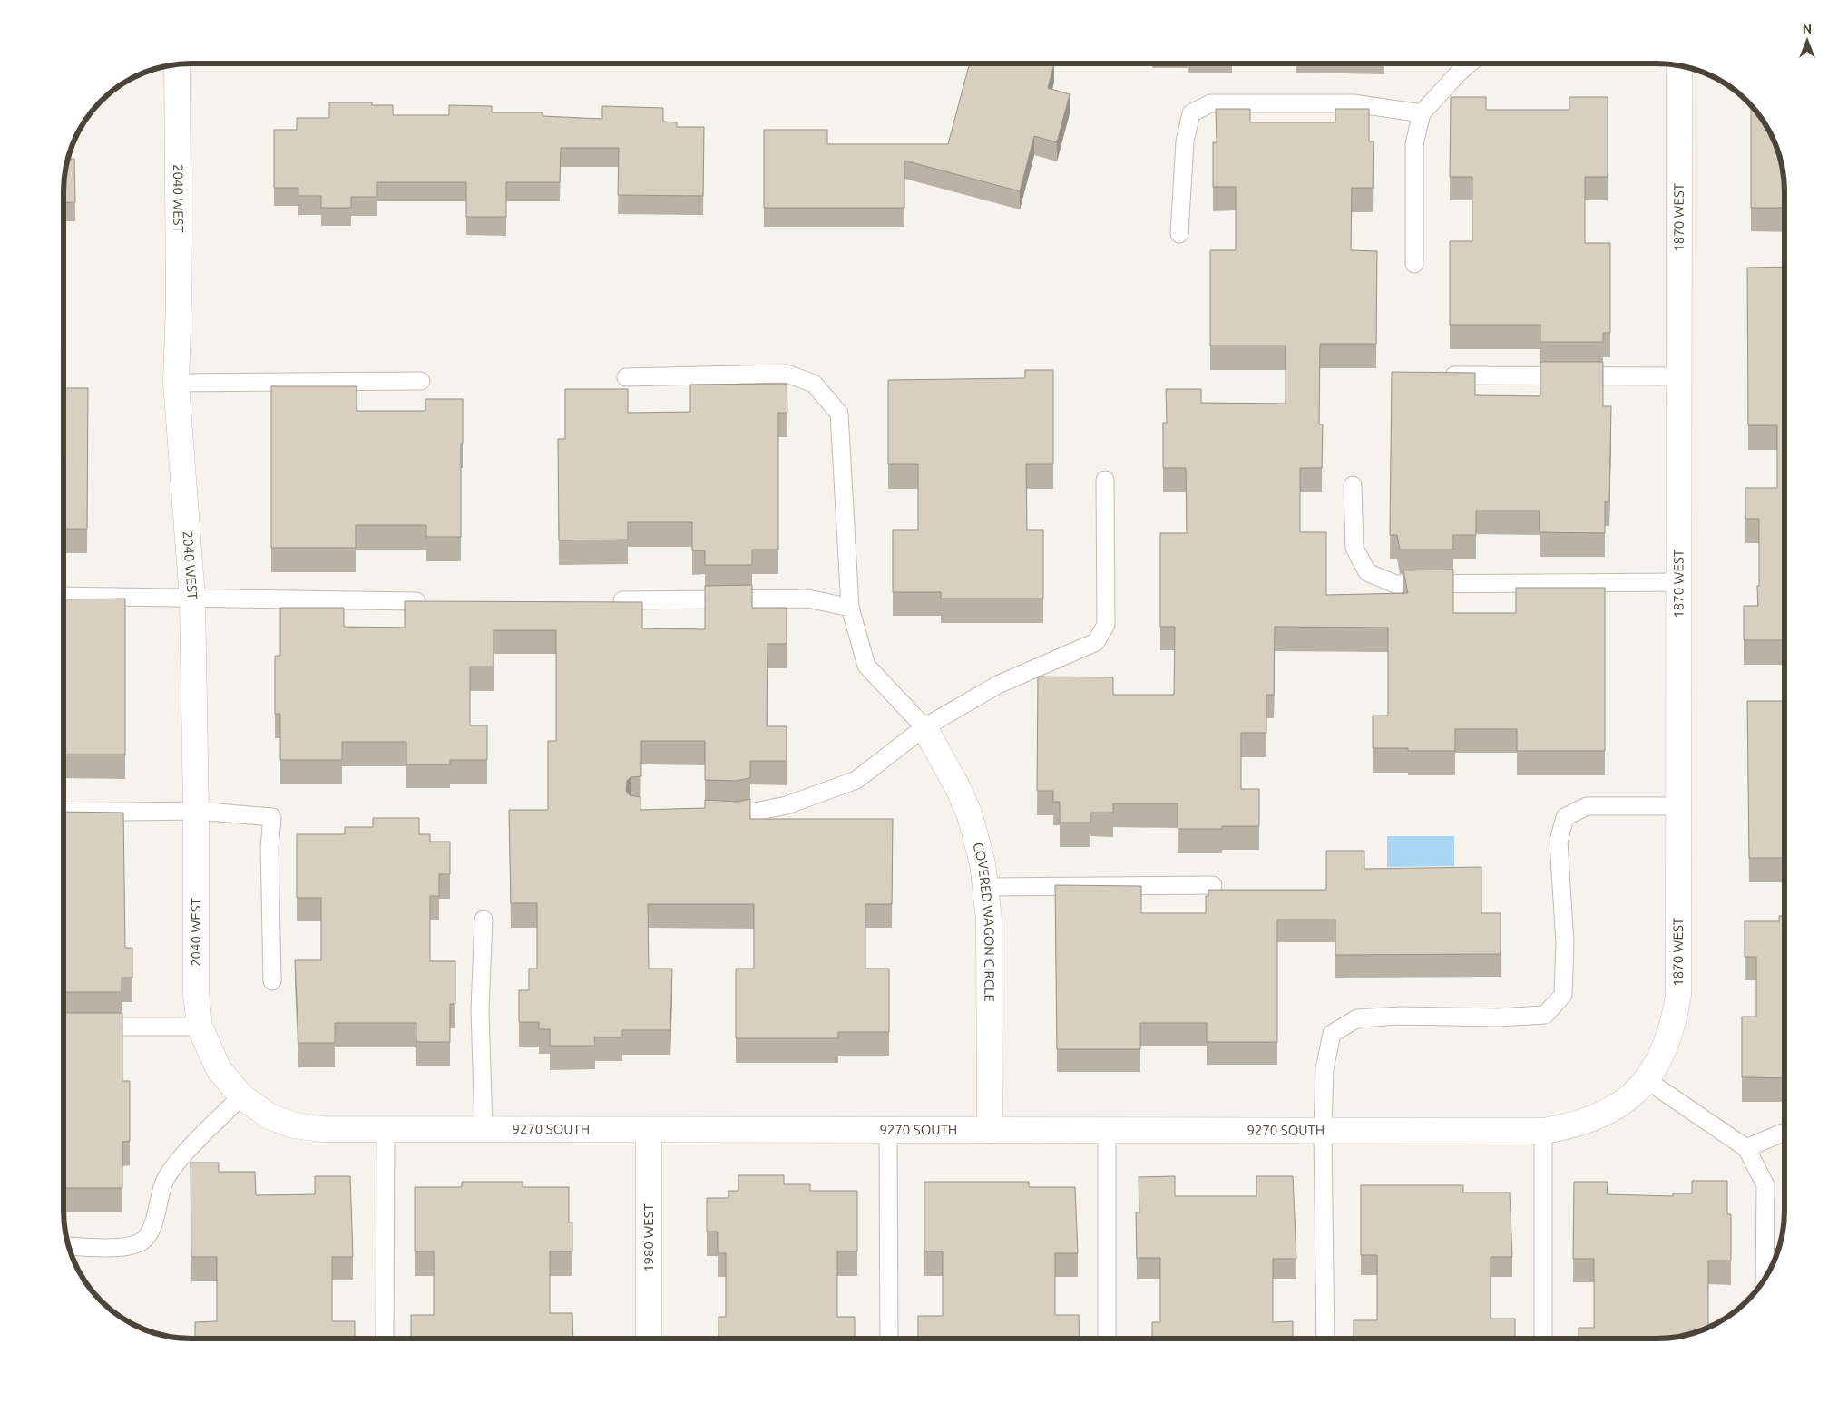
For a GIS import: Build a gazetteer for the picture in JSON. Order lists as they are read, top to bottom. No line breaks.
{"streets":{"street":["2040 WEST","1870 WEST","COVERED WAGON CIRCLE","9270 SOUTH","1980 WEST"]},"crossings":[["2040 WEST","9270 SOUTH"],["1870 WEST","9270 SOUTH"],["COVERED WAGON CIRCLE","9270 SOUTH"],["9270 SOUTH","1980 WEST"]],"north":"top"}
